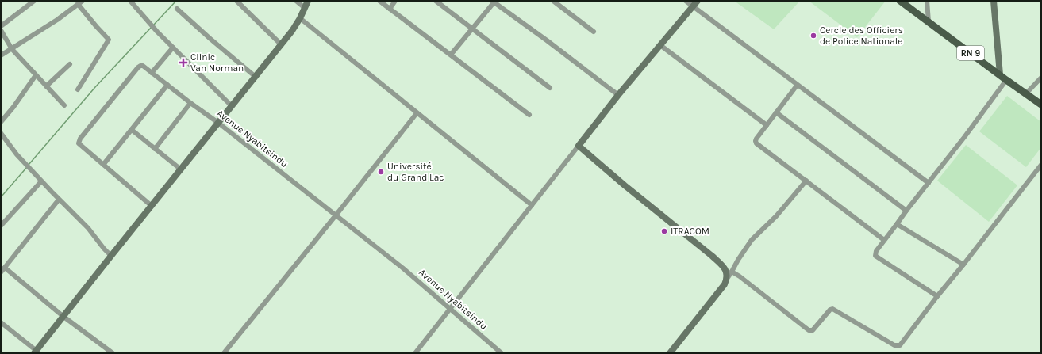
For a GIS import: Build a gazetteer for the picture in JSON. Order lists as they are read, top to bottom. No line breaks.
{"streets":{"main road":["RN 9"],"street":["Avenue Nyabitsindu"]},"places":{"other":["Cercle des Officiers de Police Nationale","Université du Grand Lac","ITRACOM"],"health":["Clinic Van Norman"]}}
